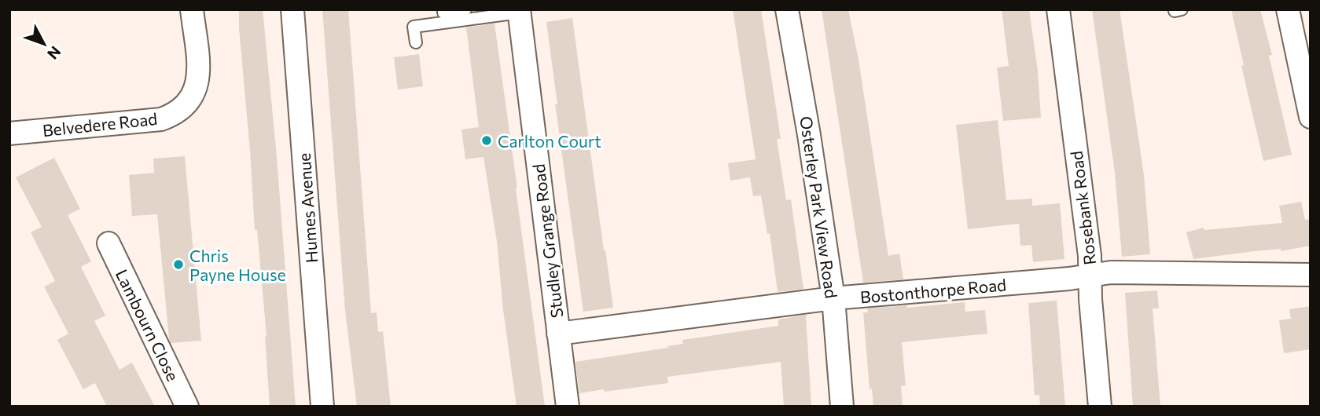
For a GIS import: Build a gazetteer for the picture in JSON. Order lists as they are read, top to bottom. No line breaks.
{"streets":{"street":["Belvedere Road","Osterley Park View Road","Humes Avenue","Rosebank Road","Studley Grange Road","Bostonthorpe Road","Lambourn Close"]},"crossings":[["Osterley Park View Road","Bostonthorpe Road"],["Rosebank Road","Bostonthorpe Road"],["Studley Grange Road","Bostonthorpe Road"]],"places":["Carlton Court","Chris Payne House"],"north":"bottom right"}
